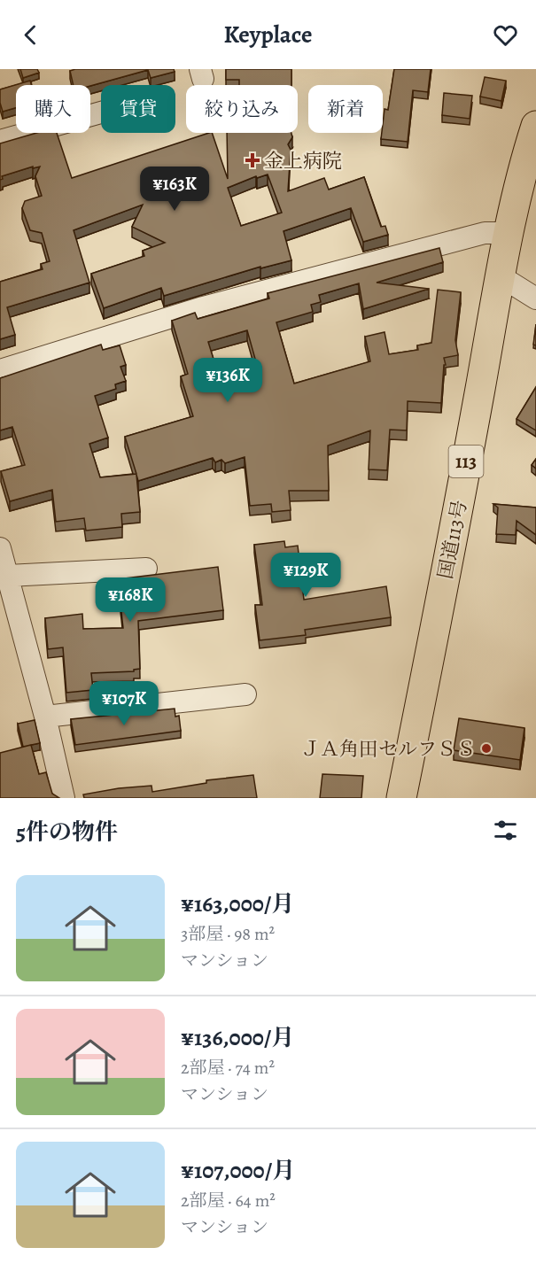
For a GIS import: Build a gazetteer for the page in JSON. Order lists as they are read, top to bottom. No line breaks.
{"streets":{"highway":["113","国道113号"]},"places":{"health":["金上病院"],"other":["ＪＡ角田セルフＳＳ"]},"page":{"header":"Keyplace","chip":["購入","賃貸","絞り込み","新着"],"price":["¥163K","¥136K","¥129K","¥168K","¥107K"],"heading":"5件の物件","list":[{"name":"¥163,000/月","note":"3部屋 · 98 m² · マンション"},{"name":"¥136,000/月","note":"2部屋 · 74 m² · マンション"},{"name":"¥107,000/月","note":"2部屋 · 64 m² · マンション"}]}}
